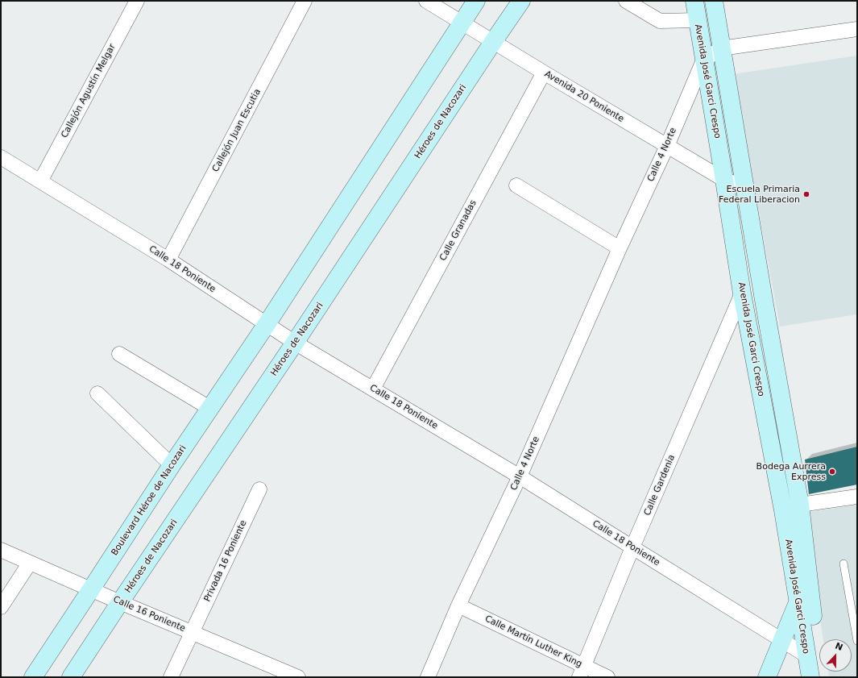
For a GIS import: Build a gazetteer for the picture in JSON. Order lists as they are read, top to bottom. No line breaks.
{"streets":{"main road":["Avenida José Garci Crespo","Héroes de Nacozari","Boulevard Héroe de Nacozari"],"street":["Callejón Agustín Melgar","Avenida 20 Poniente","Callejón Juan Escutia","Calle 4 Norte","Calle Granadas","Calle 18 Poniente","Calle Gardenia","Privada 16 Poniente","Calle 16 Poniente","Calle Martín Luther King"]},"crossings":[["Avenida José Garci Crespo","Avenida 20 Poniente"],["Avenida José Garci Crespo","Calle 4 Norte"],["Avenida José Garci Crespo","Calle 18 Poniente"],["Avenida José Garci Crespo","Calle Gardenia"],["Callejón Agustín Melgar","Calle 18 Poniente"],["Avenida 20 Poniente","Héroes de Nacozari"],["Avenida 20 Poniente","Calle 4 Norte"],["Avenida 20 Poniente","Calle Granadas"],["Héroes de Nacozari","Calle 18 Poniente"],["Héroes de Nacozari","Calle 16 Poniente"],["Callejón Juan Escutia","Calle 18 Poniente"],["Calle 4 Norte","Calle 18 Poniente"],["Calle 4 Norte","Calle Martín Luther King"],["Calle Granadas","Calle 18 Poniente"],["Calle 18 Poniente","Calle Gardenia"],["Calle 18 Poniente","Boulevard Héroe de Nacozari"],["Calle Gardenia","Calle Martín Luther King"],["Boulevard Héroe de Nacozari","Calle 16 Poniente"],["Privada 16 Poniente","Calle 16 Poniente"]],"places":["Escuela Primaria Federal Liberacion","Bodega Aurrera Express"],"north":"top"}
